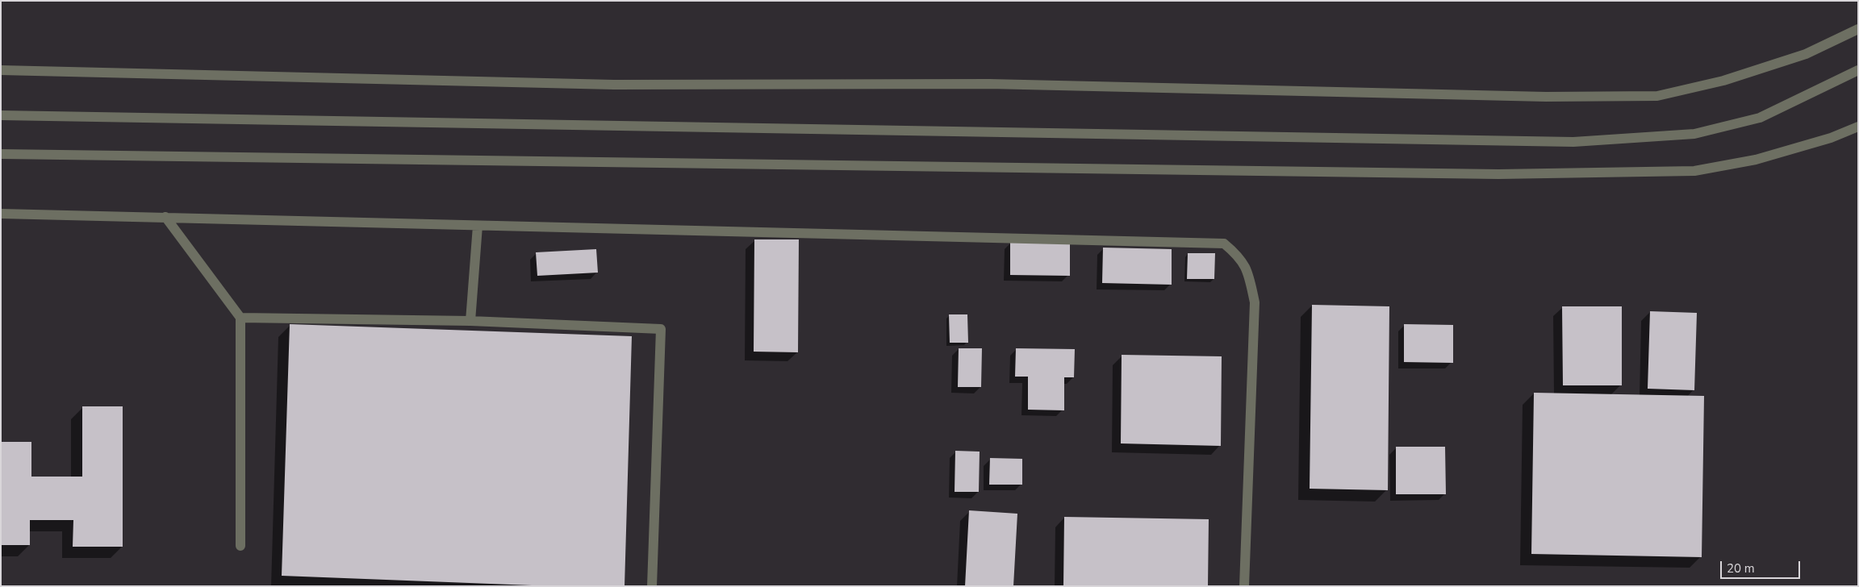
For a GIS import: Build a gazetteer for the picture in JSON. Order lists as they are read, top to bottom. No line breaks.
{"scale_bar":"20 m"}
